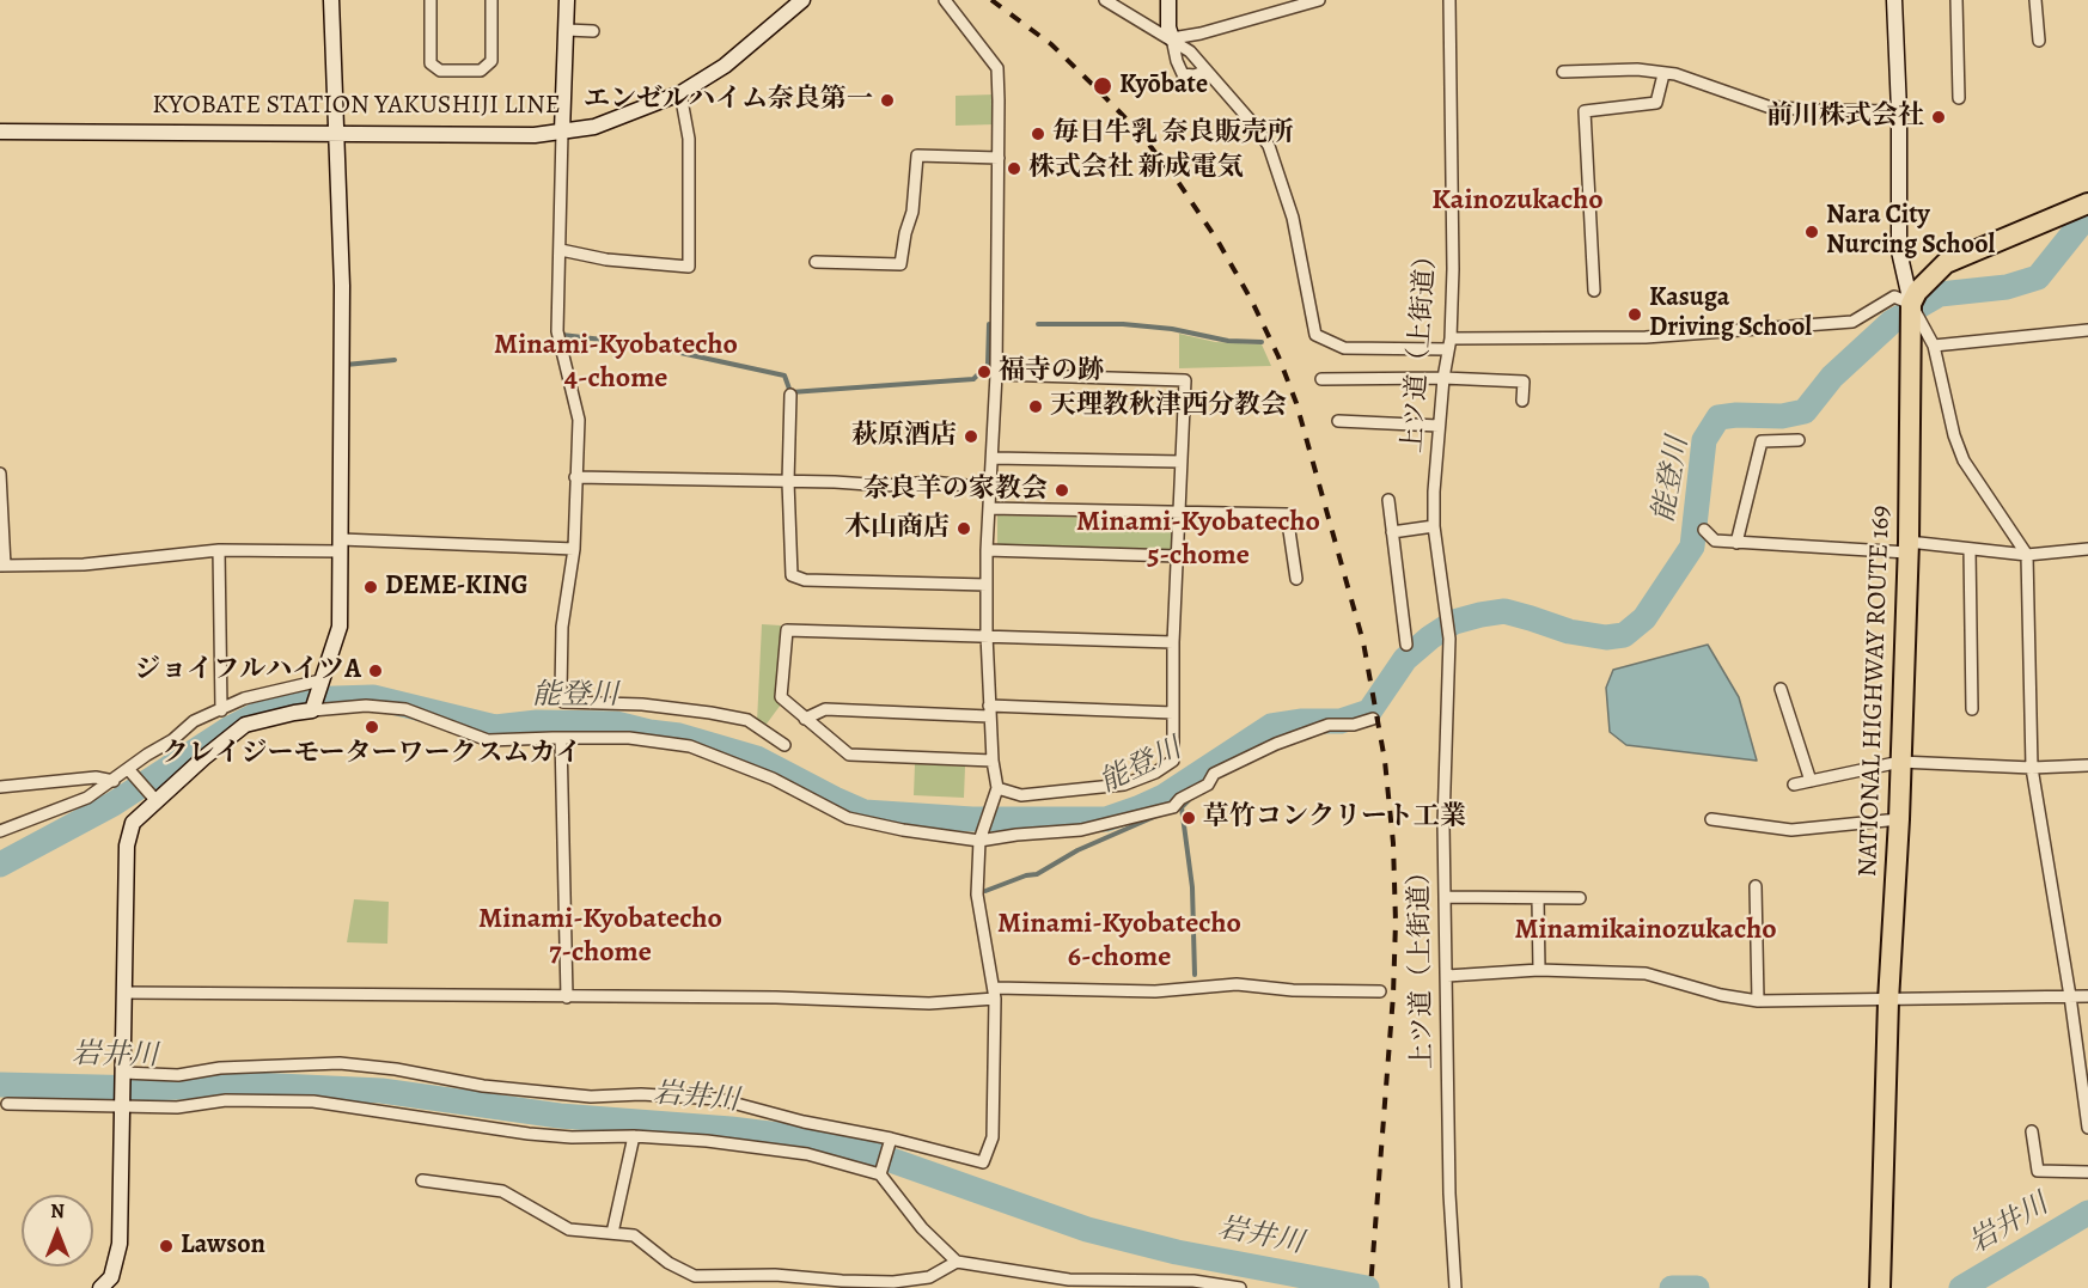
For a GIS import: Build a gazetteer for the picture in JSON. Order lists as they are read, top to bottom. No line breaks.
{"streets":{"highway":["NATIONAL HIGHWAY ROUTE 169"],"street":["KYOBATE STATION YAKUSHIJI LINE","上ツ道（上街道）"]},"districts":["Kainozukacho","Minami-Kyobatecho 4-chome","Minami-Kyobatecho 5-chome","Minami-Kyobatecho 7-chome","Minami-Kyobatecho 6-chome","Minamikainozukacho"],"water":["能登川","岩井川"],"places":["Kyōbate","エンゼルハイム奈良第一","前川株式会社","毎日牛乳 奈良販売所","株式会社 新成電気","Nara City Nurcing School","Kasuga Driving School","福寺の跡","天理教秋津西分教会","萩原酒店","奈良羊の家教会","木山商店","DEME-KING","ジョイフルハイツA","クレイジーモーターワークスムカイ","草竹コンクリート工業","Lawson"],"north":"top"}
